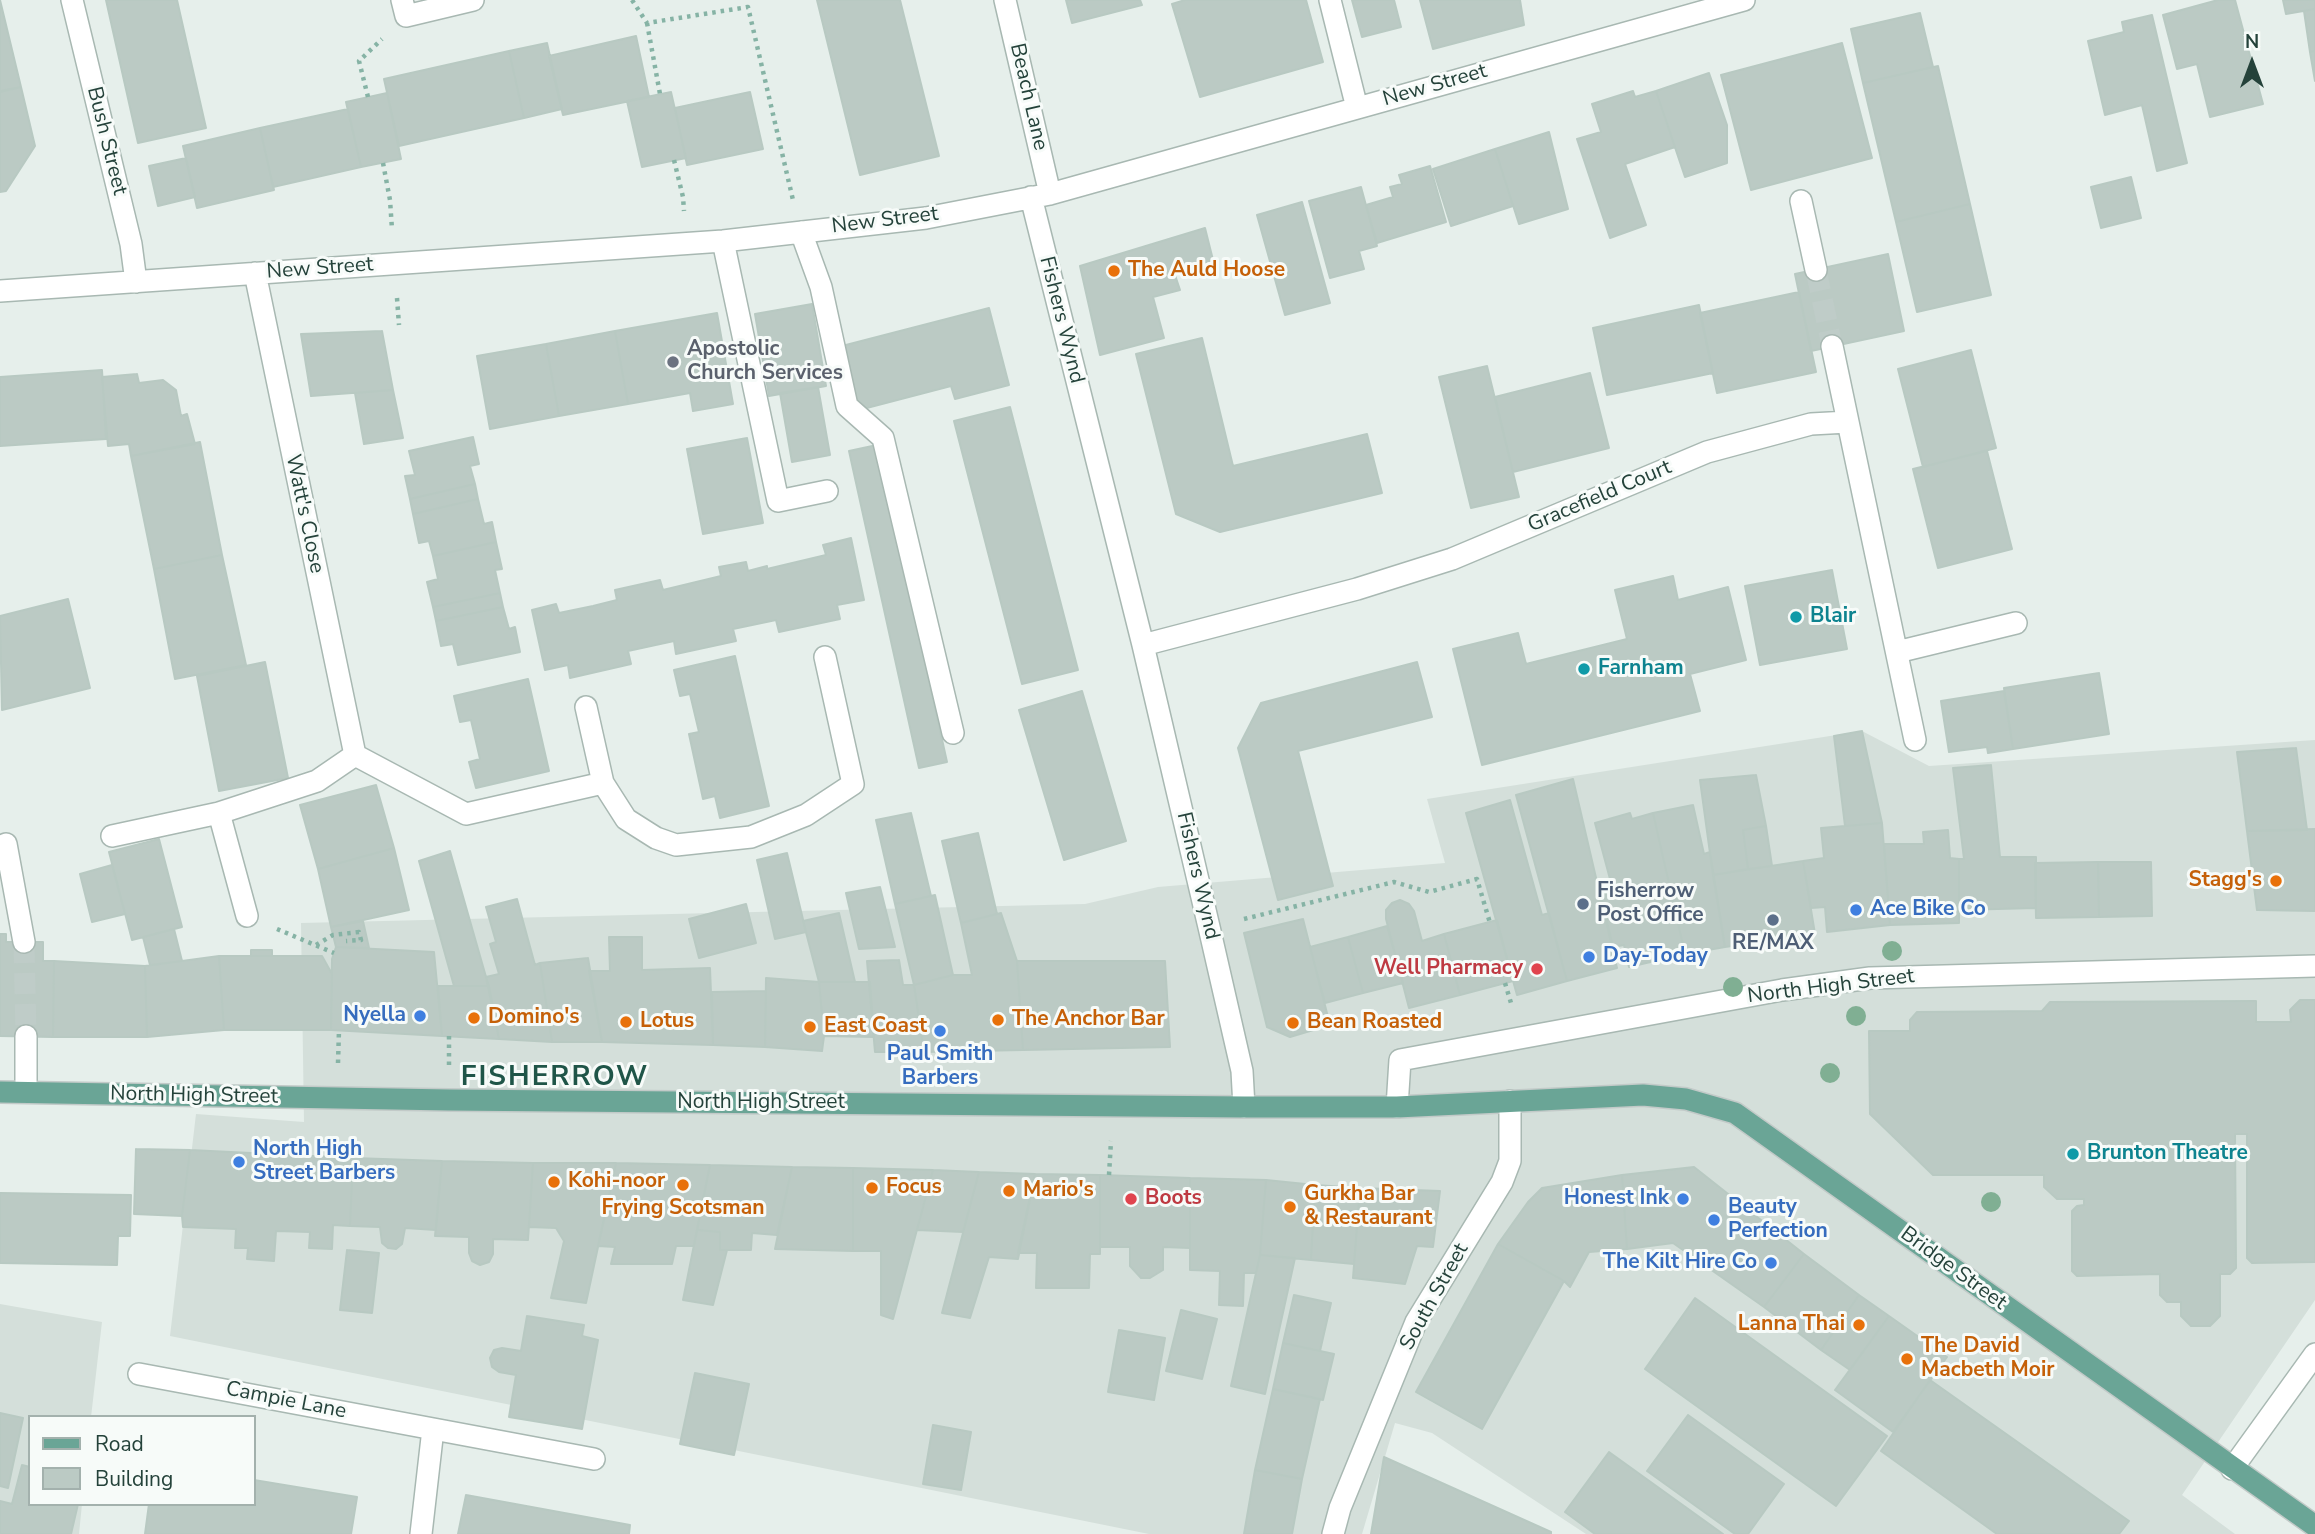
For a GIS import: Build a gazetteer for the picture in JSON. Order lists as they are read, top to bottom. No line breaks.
{"streets":{"main road":["North High Street","Bridge Street"],"street":["New Street","Beach Lane","Bush Street","Fishers Wynd","Gracefield Court","Watt's Close","South Street","Campie Lane"]},"crossings":[["New Street","Beach Lane"],["New Street","Bush Street"],["New Street","Fishers Wynd"],["New Street","Watt's Close"],["Beach Lane","Fishers Wynd"],["Fishers Wynd","Gracefield Court"],["Fishers Wynd","North High Street"],["North High Street","Bridge Street"],["North High Street","South Street"]],"districts":["FISHERROW"],"places":["The Auld Hoose","Apostolic Church Services","Blair","Farnham","Stagg's","Fisherrow Post Office","Ace Bike Co","RE/MAX","Day-Today","Well Pharmacy","Nyella","Domino's","The Anchor Bar","Lotus","Bean Roasted","East Coast","Paul Smith Barbers","Brunton Theatre","North High Street Barbers","Kohi-noor","Frying Scotsman","Focus","Mario's","Boots","Honest Ink","Gurkha Bar & Restaurant","Beauty Perfection","The Kilt Hire Co","Lanna Thai","The David Macbeth Moir"],"legend":["Road","Building"],"north":"top"}
